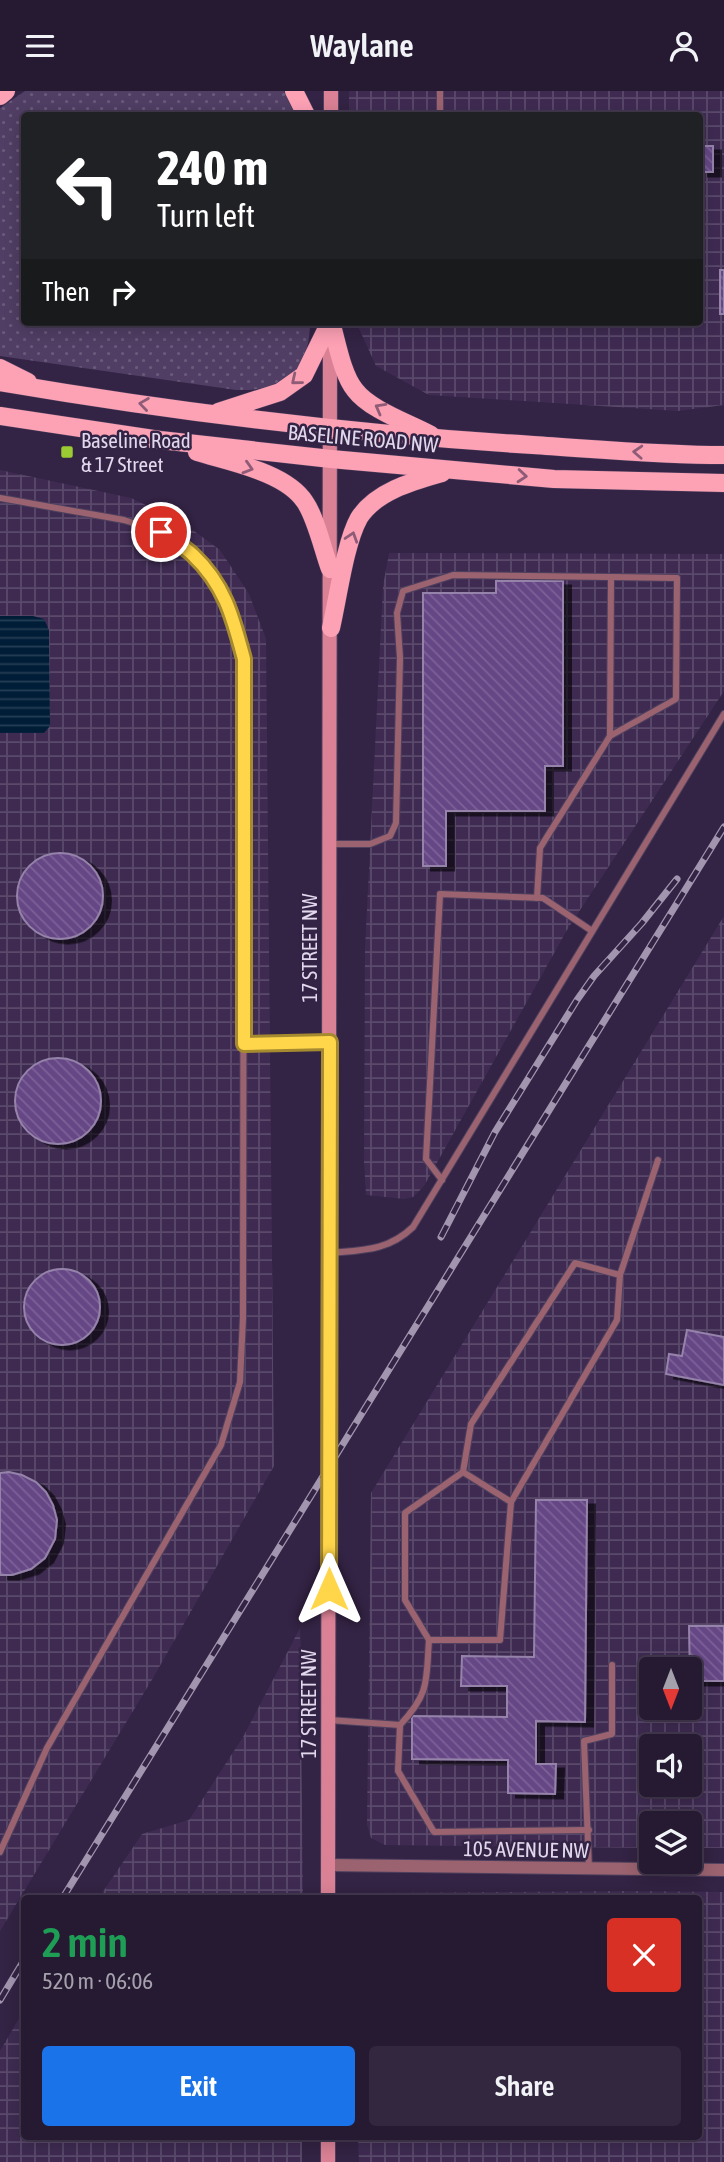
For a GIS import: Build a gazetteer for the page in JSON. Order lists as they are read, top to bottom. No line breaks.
{"streets":{"main road":["BASELINE ROAD NW","17 STREET NW"],"street":["105 AVENUE NW"]},"crossings":[["17 STREET NW","105 AVENUE NW"]],"places":{"transit":["Baseline Road & 17 Street"]},"north":"bottom","page":{"header":"Waylane","turn":["240 m","Turn left"],"then":"Then","heading":["2 min","520 m · 06:06"],"buttons":["Exit","Share"]}}
